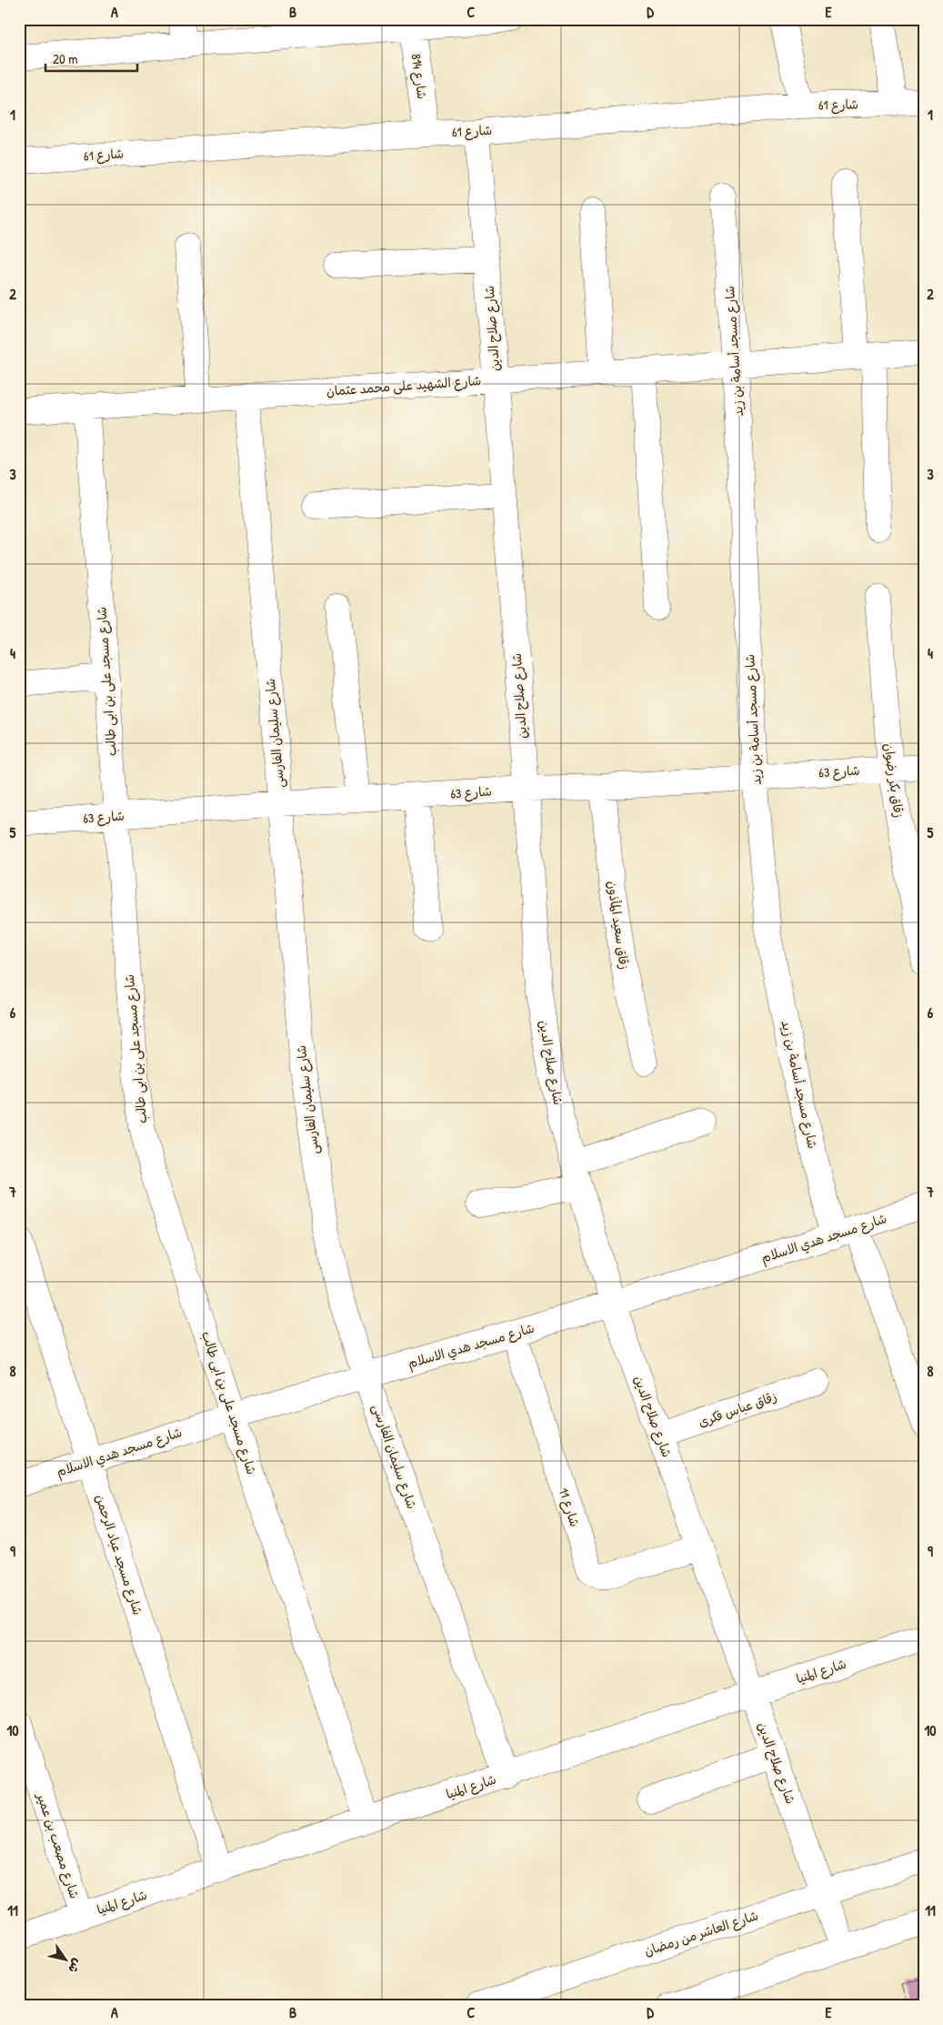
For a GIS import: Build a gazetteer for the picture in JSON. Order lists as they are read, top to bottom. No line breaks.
{"streets":{"street":["شارع 814","شارع 61","شارع صلاح الدين","شارع مسجد أسامة بن زيد","شارع الشهيد على محمد عثمان","شارع مسجد على بن ابى طالب","شارع سليمان الفارسى","شارع 63","زقاق بكر رضوان","زقاق سعيد المأذون","شارع مسجد هدي الاسلام","زقاق عباس فكرى","شارع 11","شارع مسجد عباد الرحمن","شارع المنيا","شارع مصعب بن عمير","شارع العاشر من رمضان"]},"crossings":[["شارع 814","شارع 61"],["شارع 61","شارع صلاح الدين"],["شارع صلاح الدين","شارع الشهيد على محمد عثمان"],["شارع صلاح الدين","شارع 63"],["شارع صلاح الدين","شارع مسجد هدي الاسلام"],["شارع صلاح الدين","زقاق عباس فكرى"],["شارع صلاح الدين","شارع 11"],["شارع صلاح الدين","شارع المنيا"],["شارع صلاح الدين","شارع العاشر من رمضان"],["شارع مسجد أسامة بن زيد","شارع الشهيد على محمد عثمان"],["شارع مسجد أسامة بن زيد","شارع 63"],["شارع مسجد أسامة بن زيد","شارع مسجد هدي الاسلام"],["شارع الشهيد على محمد عثمان","شارع مسجد على بن ابى طالب"],["شارع الشهيد على محمد عثمان","شارع سليمان الفارسى"],["شارع مسجد على بن ابى طالب","شارع 63"],["شارع مسجد على بن ابى طالب","شارع مسجد هدي الاسلام"],["شارع مسجد على بن ابى طالب","شارع المنيا"],["شارع سليمان الفارسى","شارع 63"],["شارع سليمان الفارسى","شارع مسجد هدي الاسلام"],["شارع سليمان الفارسى","شارع المنيا"],["شارع 63","زقاق بكر رضوان"],["شارع 63","زقاق سعيد المأذون"],["شارع مسجد هدي الاسلام","شارع 11"],["شارع مسجد هدي الاسلام","شارع مسجد عباد الرحمن"],["شارع مسجد عباد الرحمن","شارع المنيا"],["شارع المنيا","شارع مصعب بن عمير"]],"scale_bar":"20 m","north":"bottom right","grid":{"columns":["A","B","C","D","E"],"rows":["1","2","3","4","5","6","7","8","9","10","11"]}}
